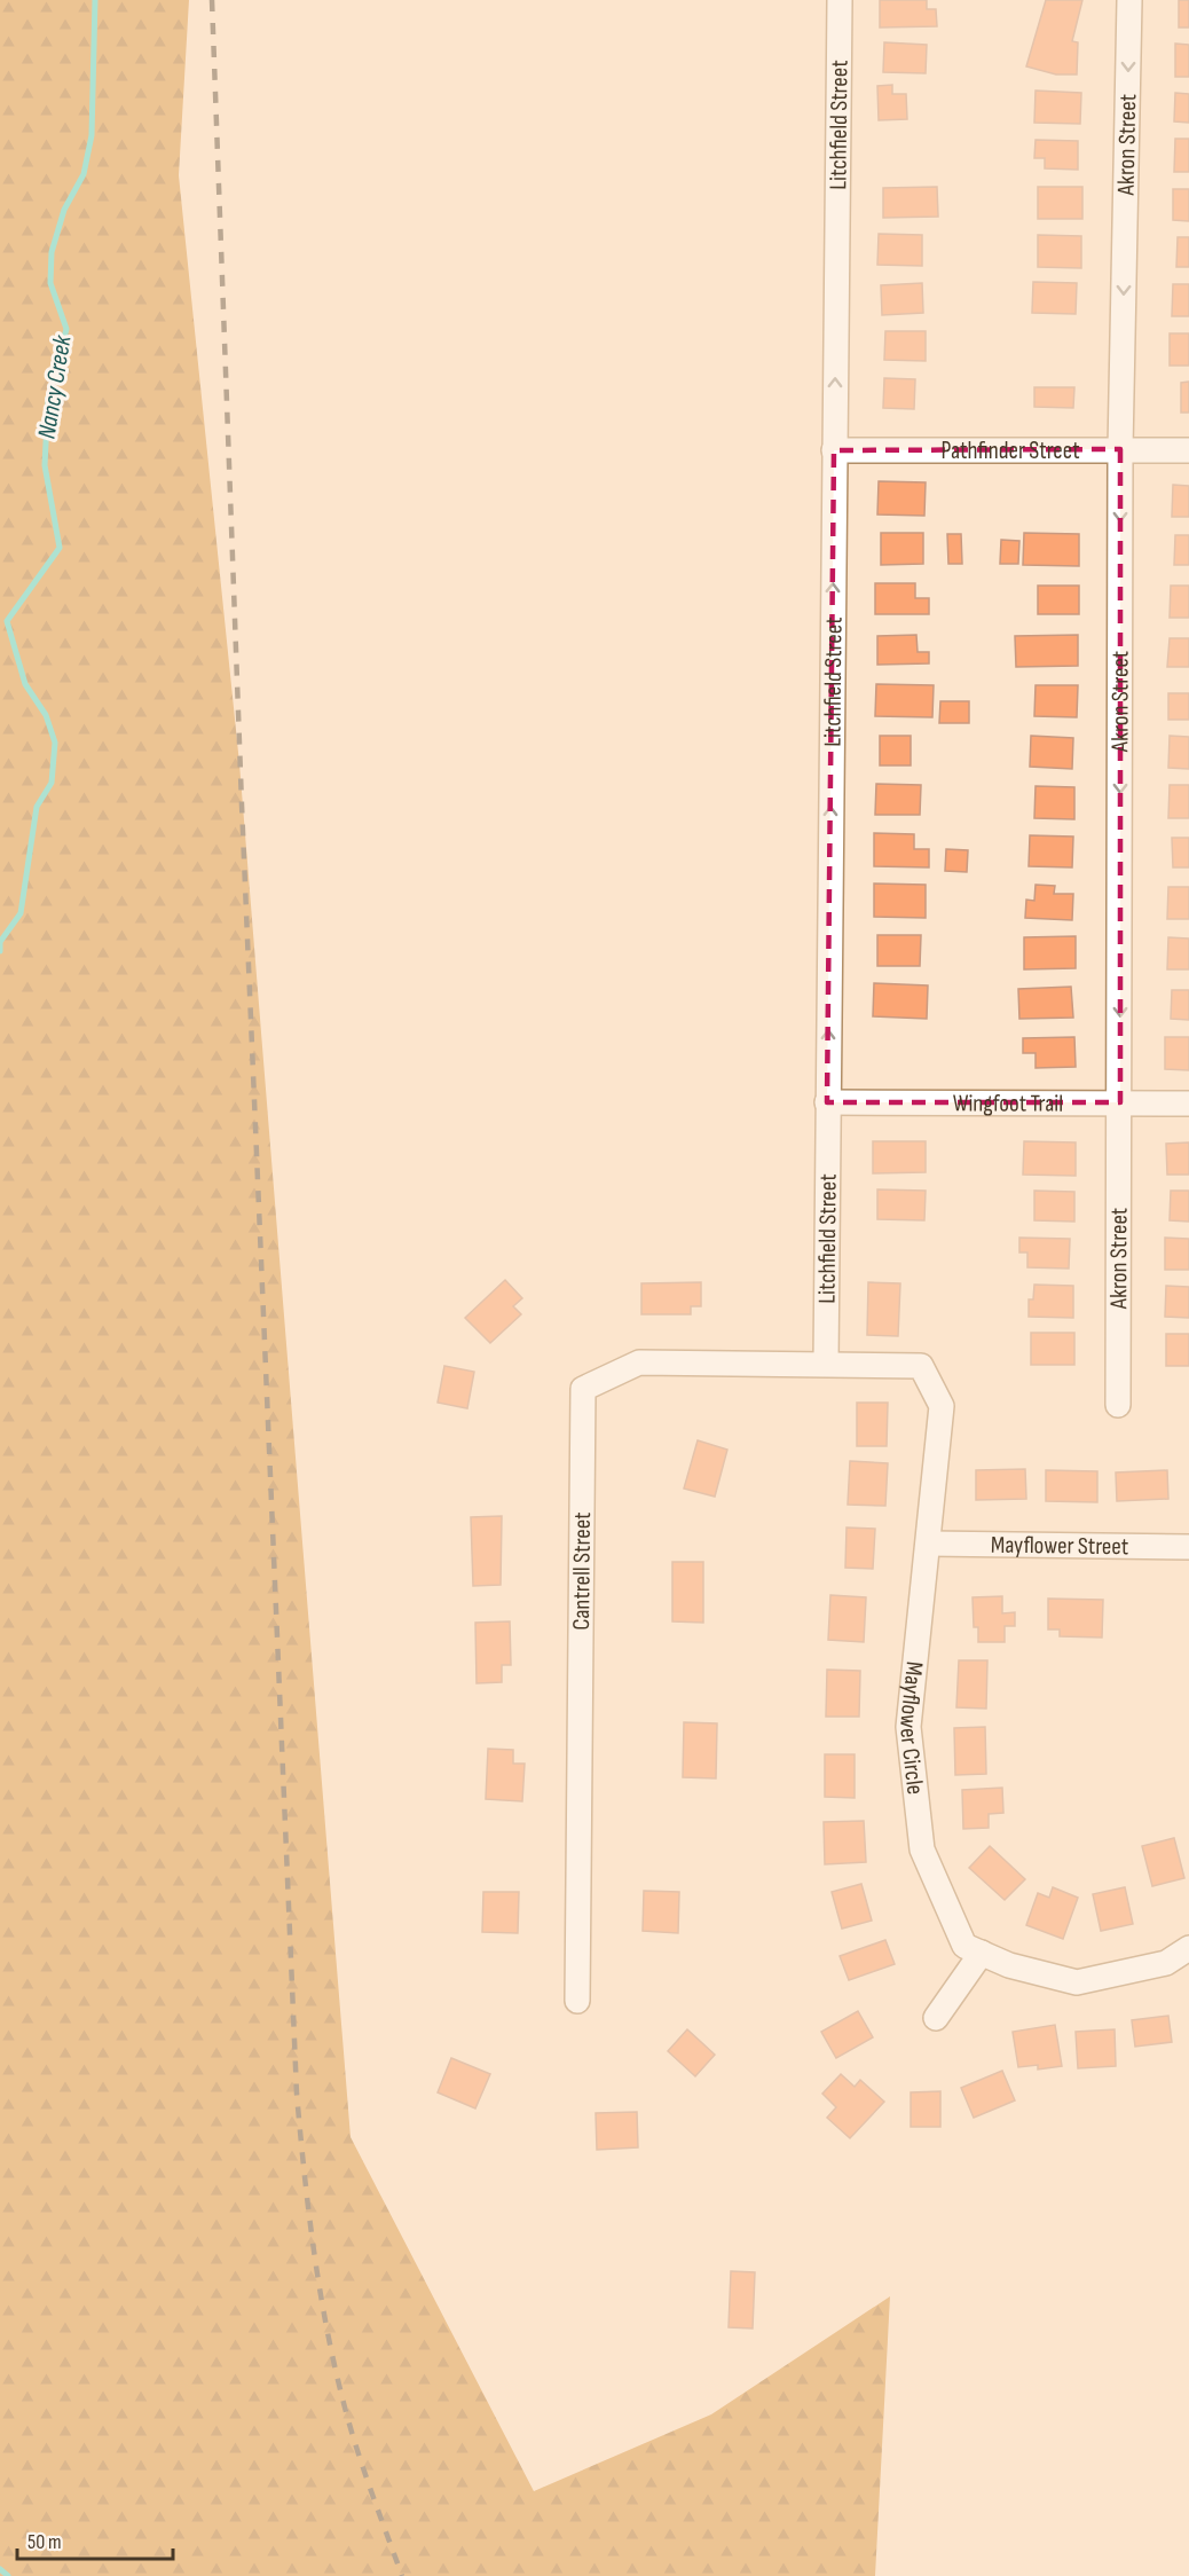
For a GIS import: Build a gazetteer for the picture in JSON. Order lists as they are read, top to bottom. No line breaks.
{"streets":{"street":["Litchfield Street","Akron Street","Pathfinder Street","Wingfoot Trail","Mayflower Street","Cantrell Street","Mayflower Circle"]},"crossings":[["Litchfield Street","Pathfinder Street"],["Litchfield Street","Wingfoot Trail"],["Litchfield Street","Cantrell Street"],["Litchfield Street","Mayflower Circle"],["Akron Street","Pathfinder Street"],["Akron Street","Wingfoot Trail"],["Mayflower Street","Mayflower Circle"],["Cantrell Street","Mayflower Circle"]],"one_way":["Litchfield Street","Akron Street"],"water":["Nancy Creek"],"scale_bar":"50 m"}
